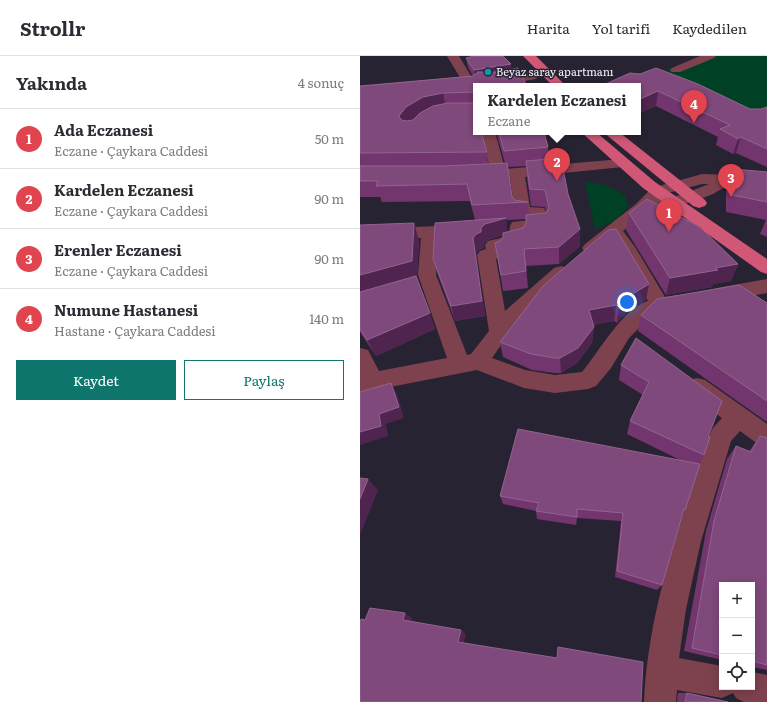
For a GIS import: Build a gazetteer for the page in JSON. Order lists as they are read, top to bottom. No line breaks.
{"places":["Beyaz saray apartmanı"],"page":{"header":"Strollr","nav":["Harita","Yol tarifi","Kaydedilen"],"heading":["Yakında","4 sonuç"],"popup":["Kardelen Eczanesi","Eczane"],"pins":["4","2","3","1"],"list":[{"mark":"1","name":"Ada Eczanesi","note":"Eczane · Çaykara Caddesi","value":"50 m"},{"mark":"2","name":"Kardelen Eczanesi","note":"Eczane · Çaykara Caddesi","value":"90 m"},{"mark":"3","name":"Erenler Eczanesi","note":"Eczane · Çaykara Caddesi","value":"90 m"},{"mark":"4","name":"Numune Hastanesi","note":"Hastane · Çaykara Caddesi","value":"140 m"}],"buttons":["Kaydet","Paylaş"],"map_buttons":["+","−"]}}
